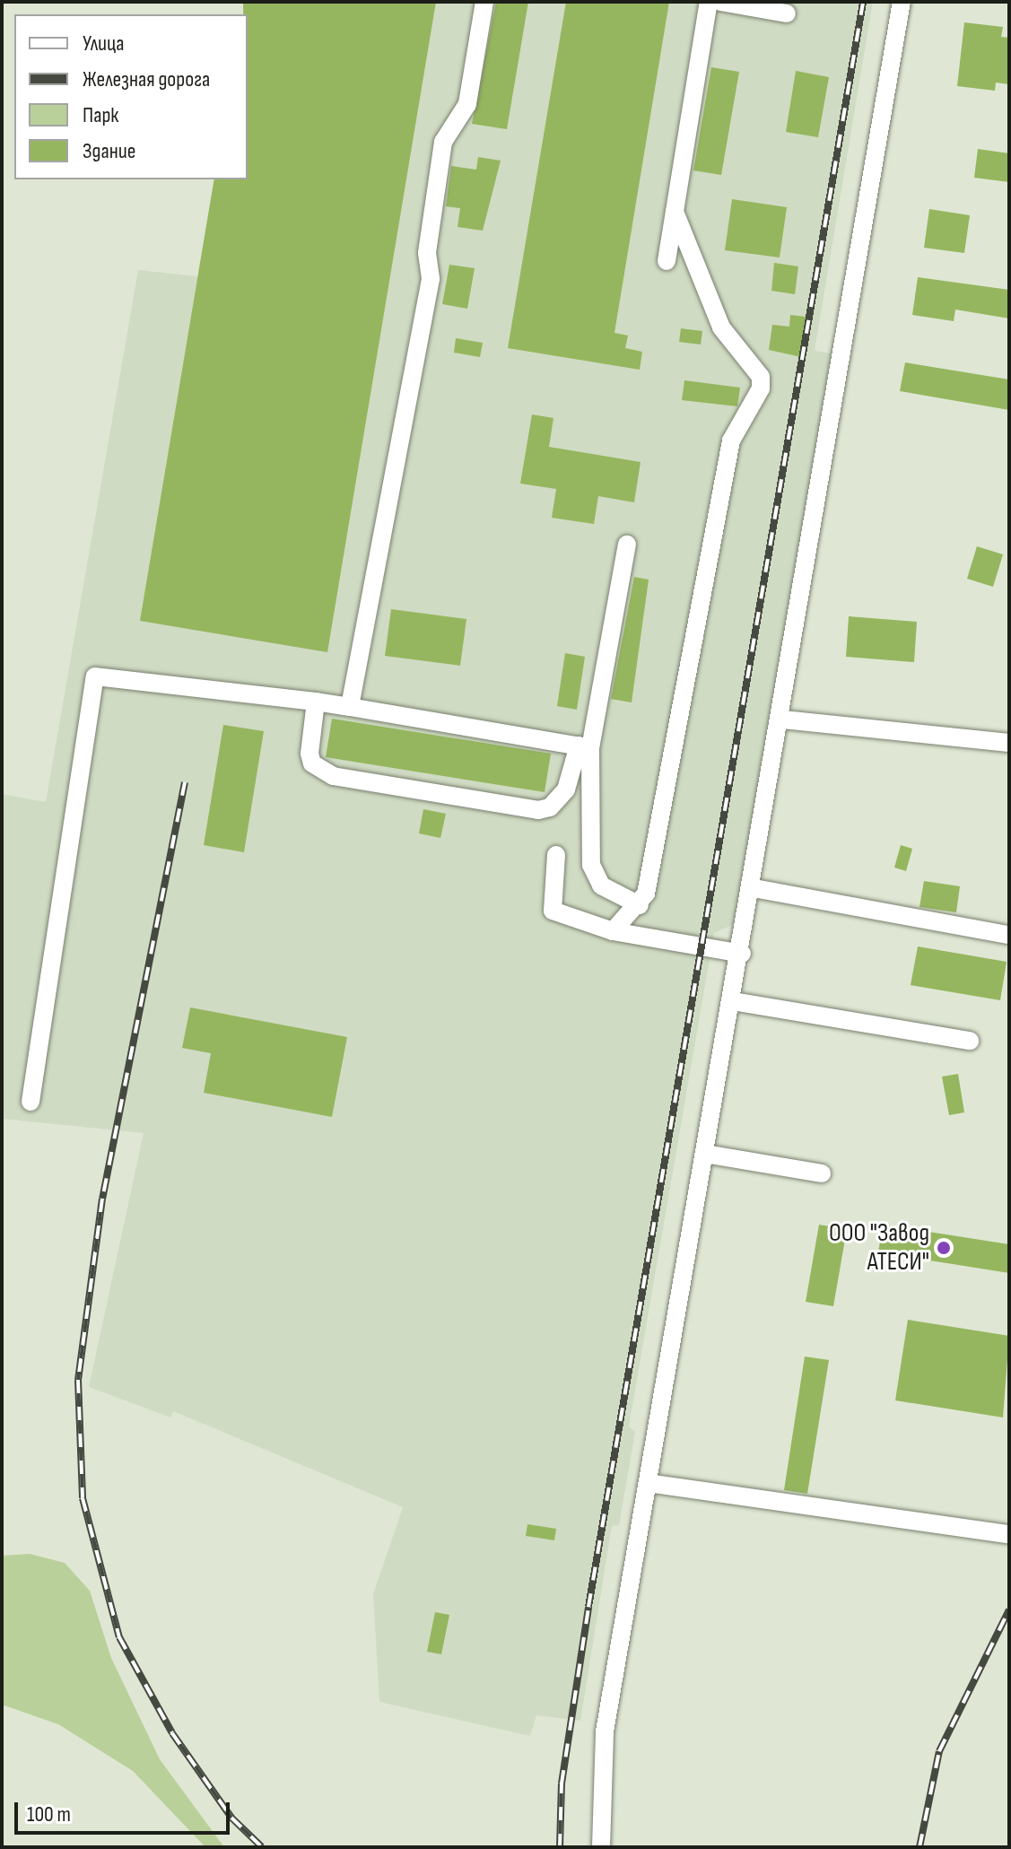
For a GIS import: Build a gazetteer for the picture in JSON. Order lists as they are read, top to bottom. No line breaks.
{"places":["ООО \"Завод АТЕСИ\""],"legend":["Улица","Железная дорога","Парк","Здание"],"scale_bar":"100 m"}
